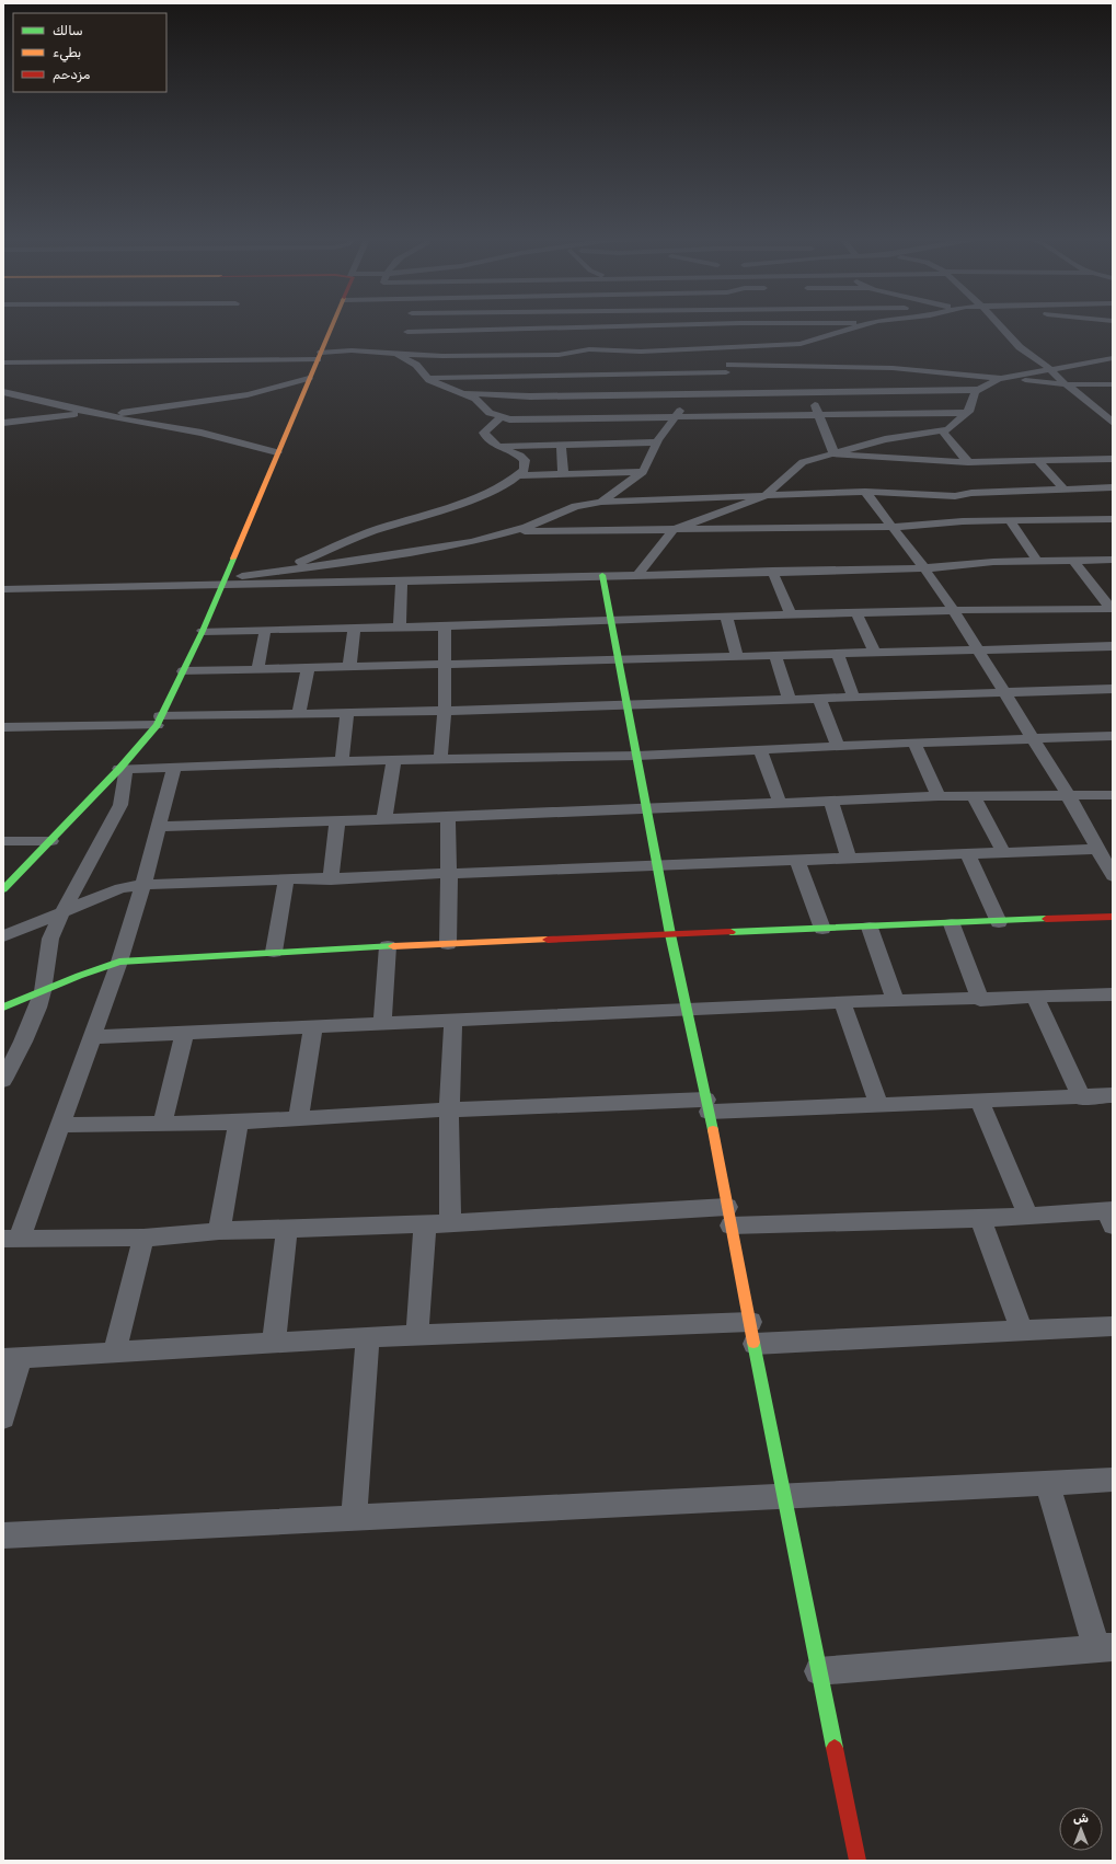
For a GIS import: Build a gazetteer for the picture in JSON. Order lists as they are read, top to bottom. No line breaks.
{"legend":["سالك","بطيء","مزدحم"],"north":"top"}
